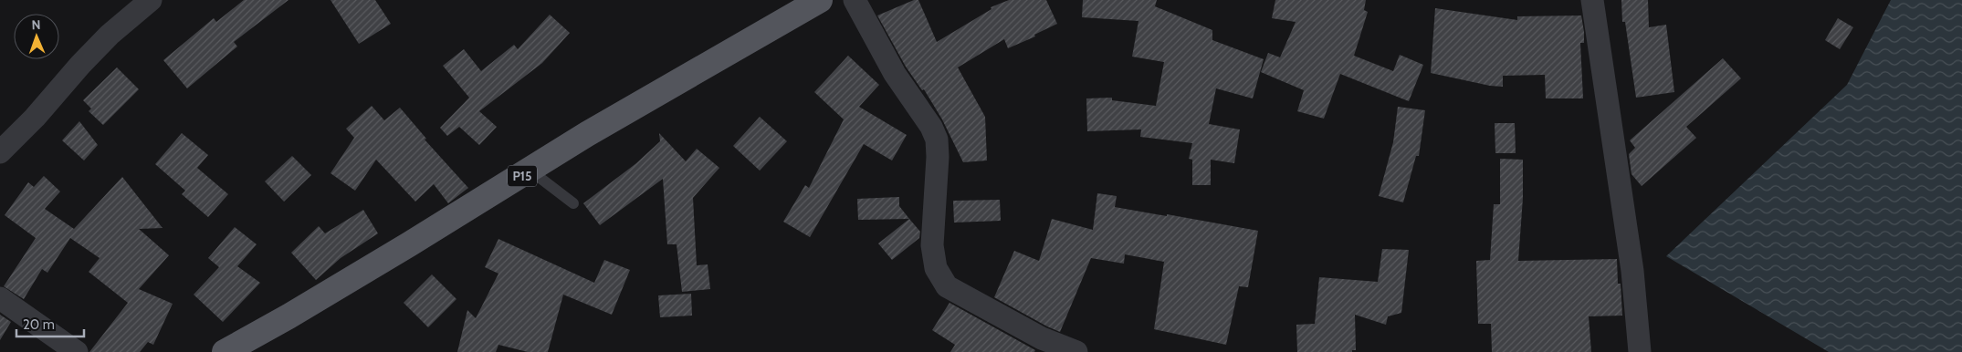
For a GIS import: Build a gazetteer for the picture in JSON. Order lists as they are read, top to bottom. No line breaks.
{"streets":{"main road":["P15"]},"scale_bar":"20 m","north":"top"}
